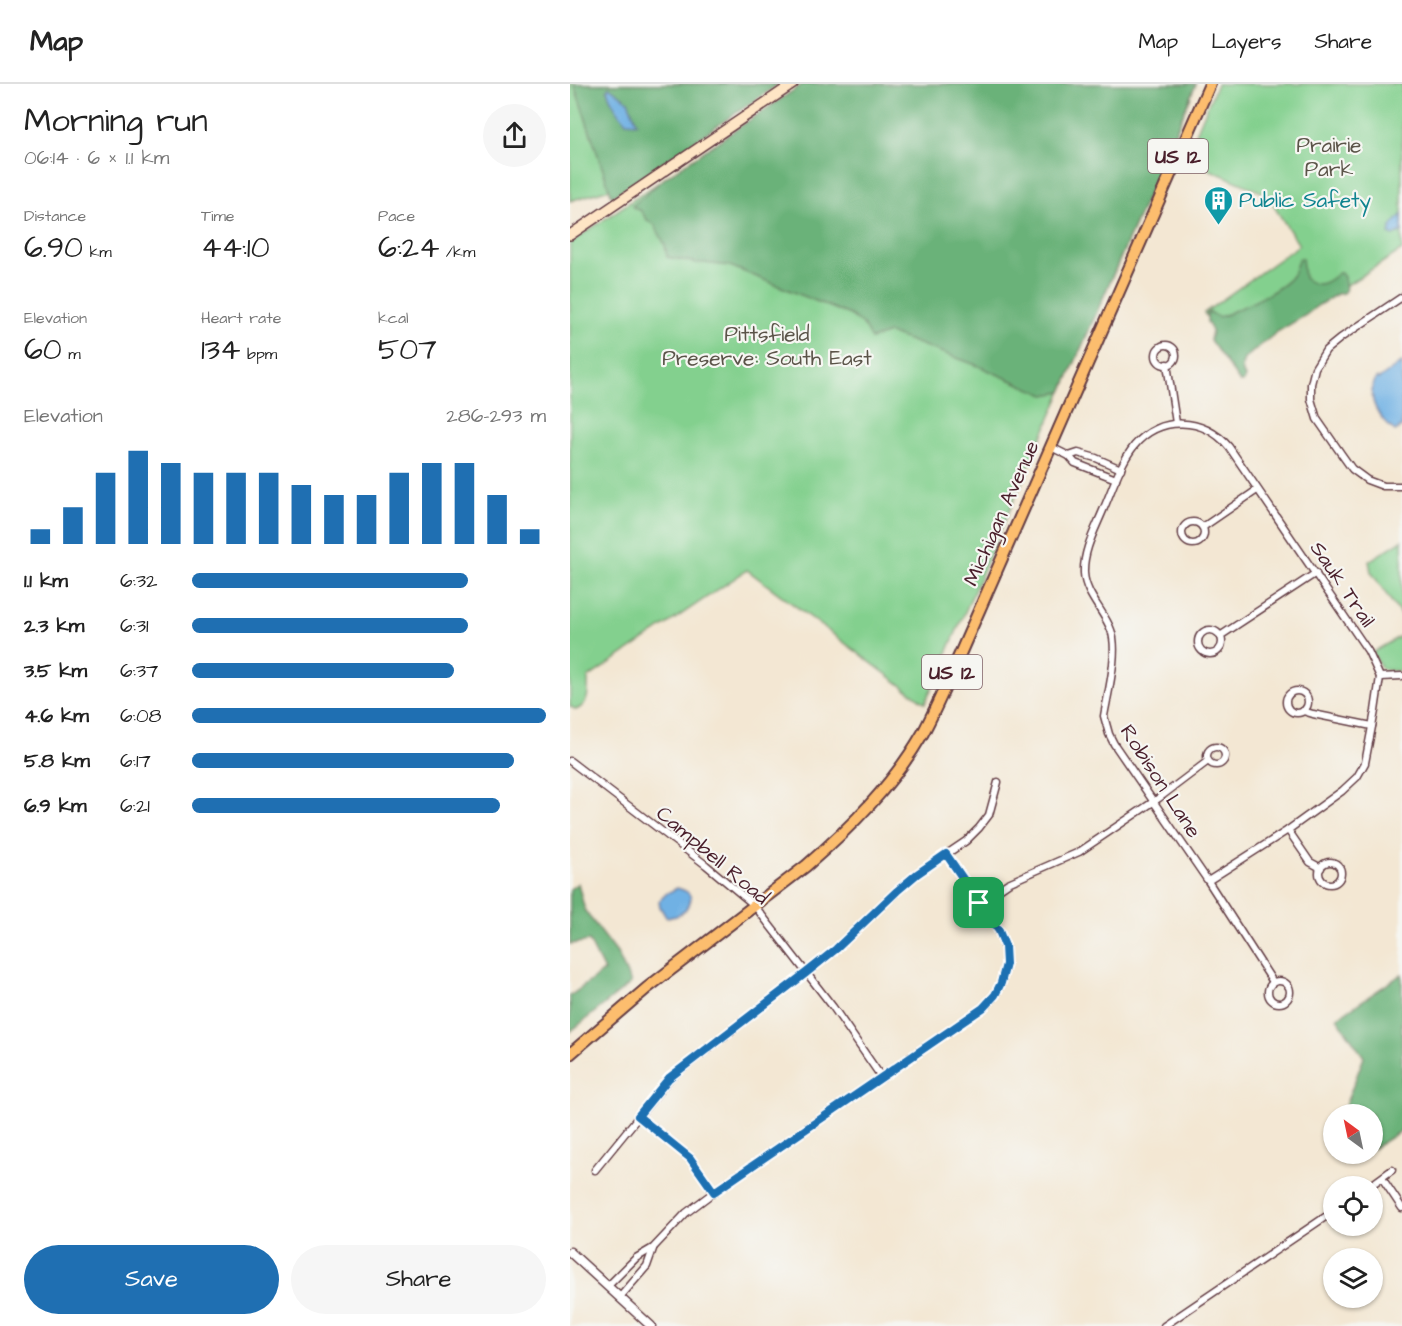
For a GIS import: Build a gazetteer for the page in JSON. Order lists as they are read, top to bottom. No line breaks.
{"streets":{"highway":["US 12","Michigan Avenue"],"street":["Sauk Trail","Robison Lane","Campbell Road"]},"crossings":[["US 12","Michigan Avenue"],["US 12","Campbell Road"],["Michigan Avenue","Campbell Road"]],"parks":["Prairie Park","Pittsfield Preserve: South East"],"places":{"building":["Public Safety"]},"north":"top left","page":{"header":"Map","nav":["Map","Layers","Share"],"heading":["Morning run","06:14 · 6 × 1.1 km"],"stats":[["Distance","6.90 km"],["Time","44:10"],["Pace","6:24 /km"],["Elevation","60 m"],["Heart rate","134 bpm"],["kcal","507"]],"chart":["Elevation","286–293 m"],"list":[{"name":"1.1 km","note":"6:32"},{"name":"2.3 km","note":"6:31"},{"name":"3.5 km","note":"6:37"},{"name":"4.6 km","note":"6:08"},{"name":"5.8 km","note":"6:17"},{"name":"6.9 km","note":"6:21"}],"buttons":["Save","Share"]}}
